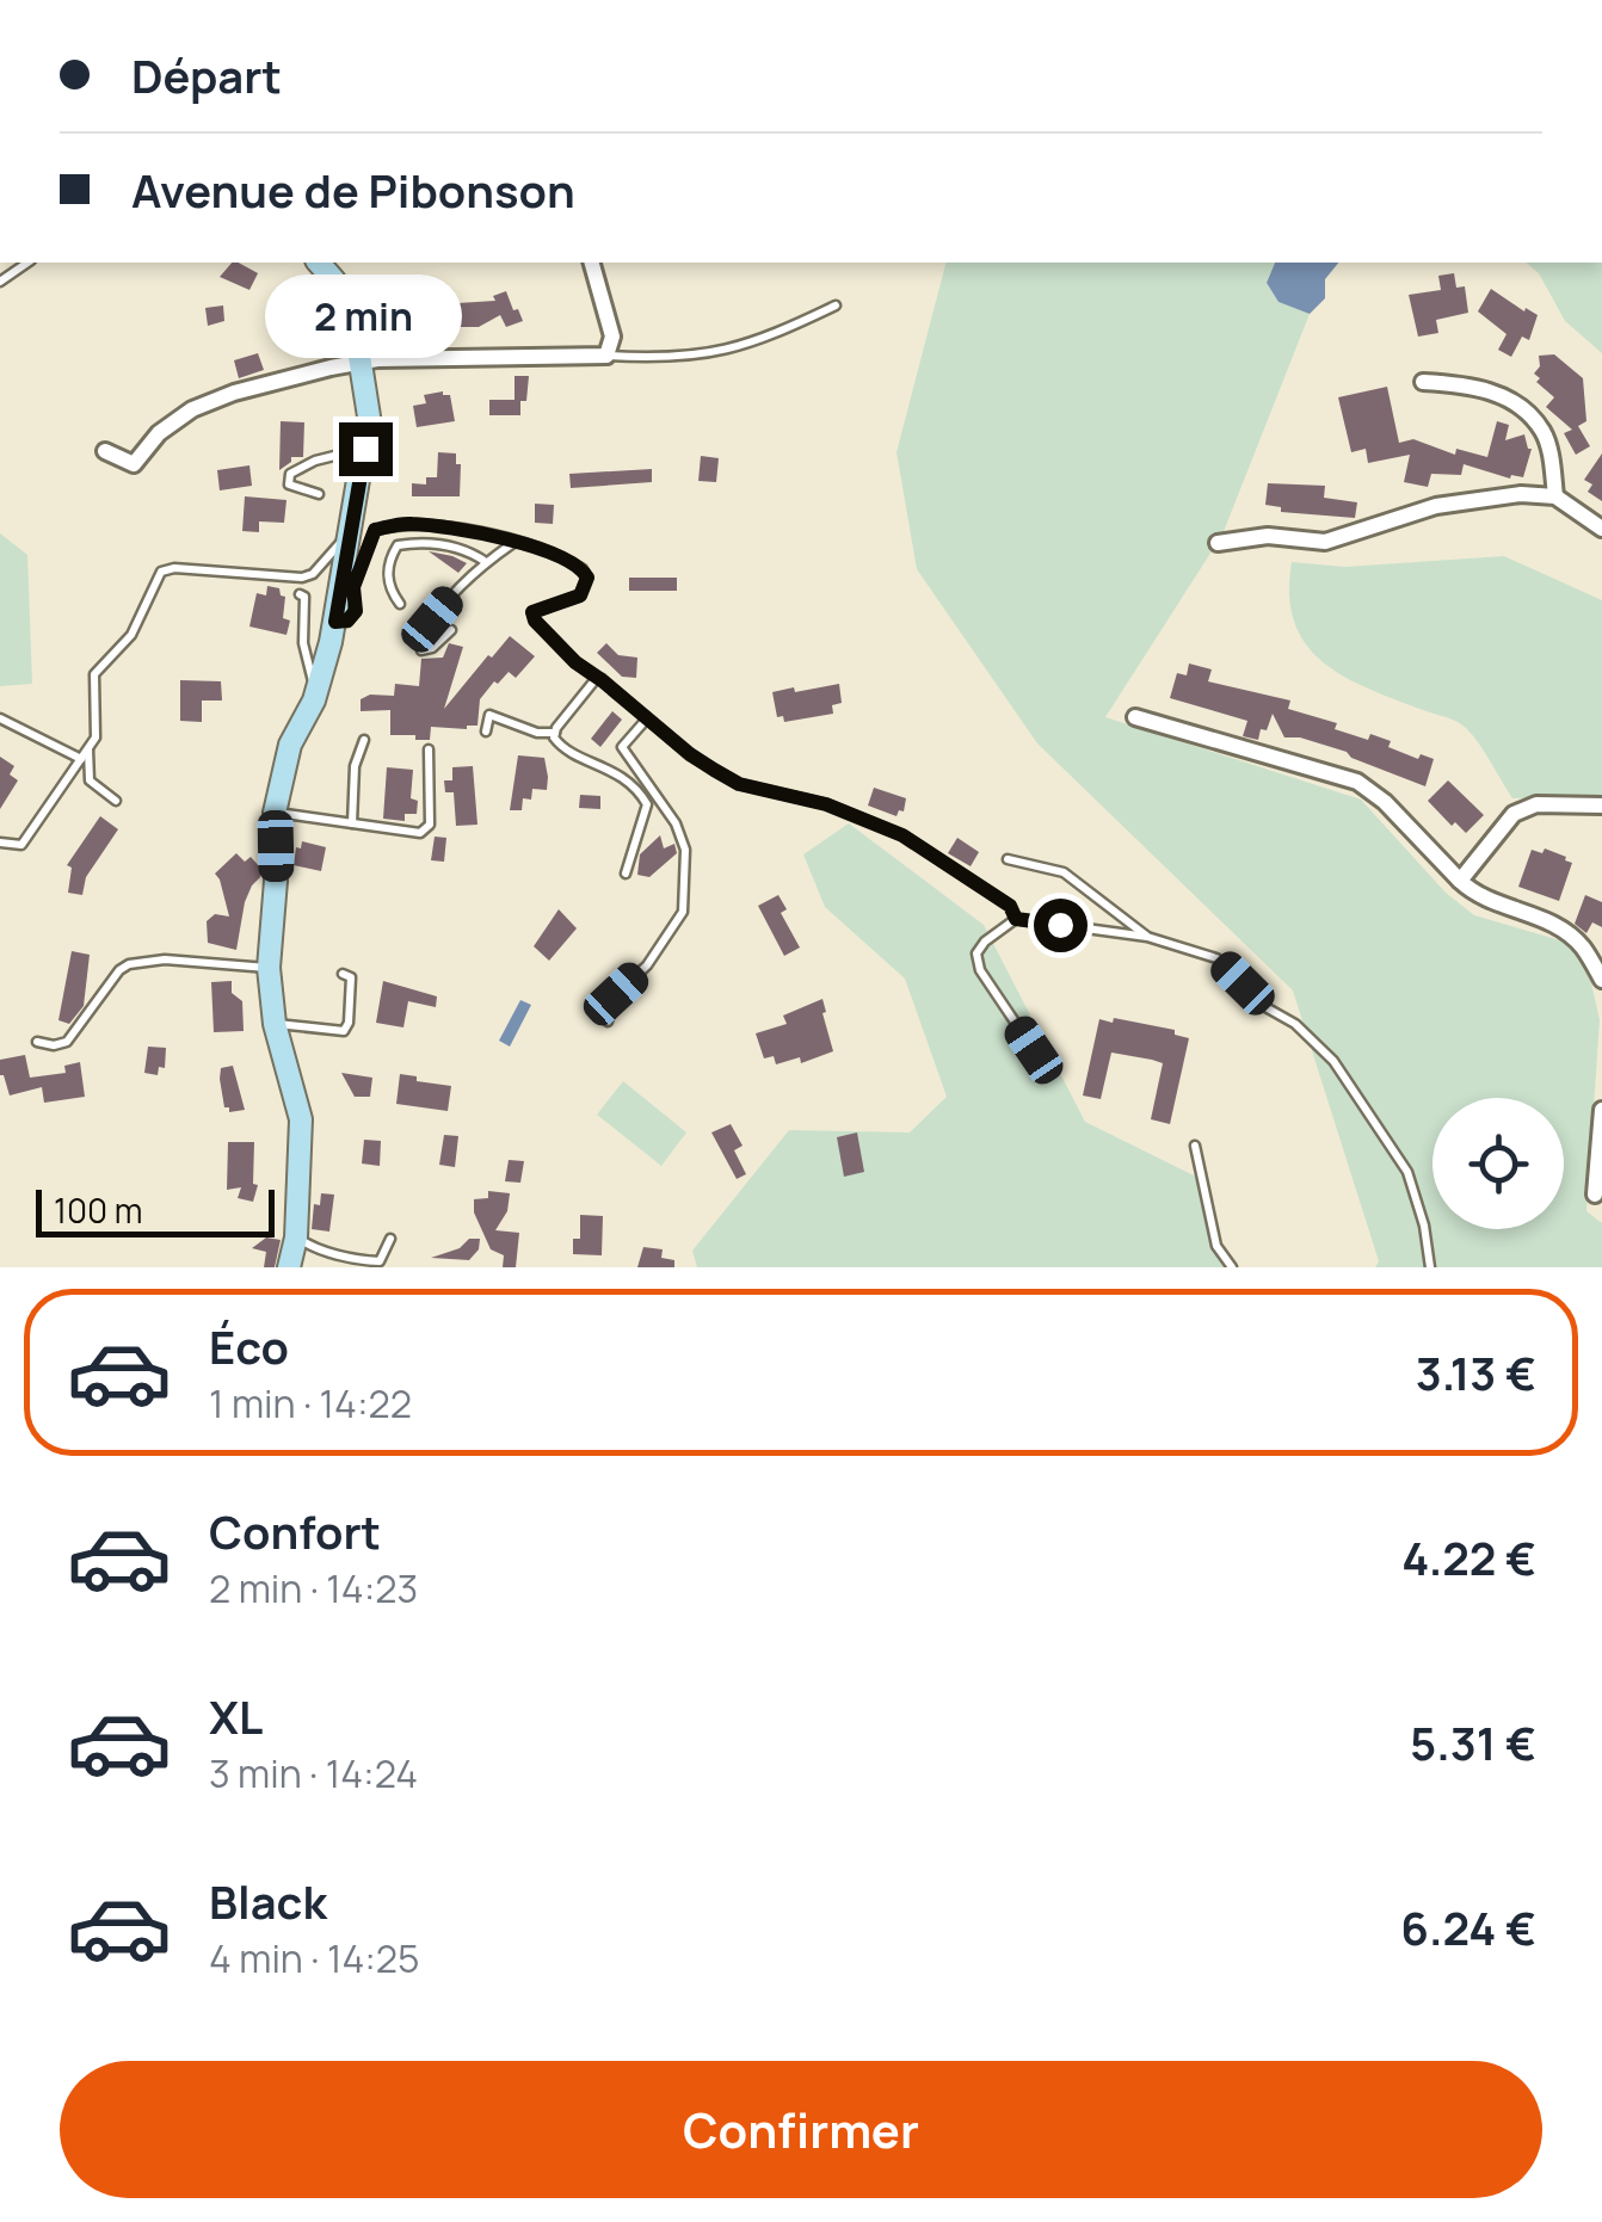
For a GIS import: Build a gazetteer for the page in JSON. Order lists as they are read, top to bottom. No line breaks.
{"scale_bar":"100 m","page":{"banner":["Départ","Avenue de Pibonson"],"bubble":"2 min","scale":"100 m","list":[{"name":"Éco","note":"1 min · 14:22","value":"3.13 €"},{"name":"Confort","note":"2 min · 14:23","value":"4.22 €"},{"name":"XL","note":"3 min · 14:24","value":"5.31 €"},{"name":"Black","note":"4 min · 14:25","value":"6.24 €"}],"buttons":"Confirmer"}}
